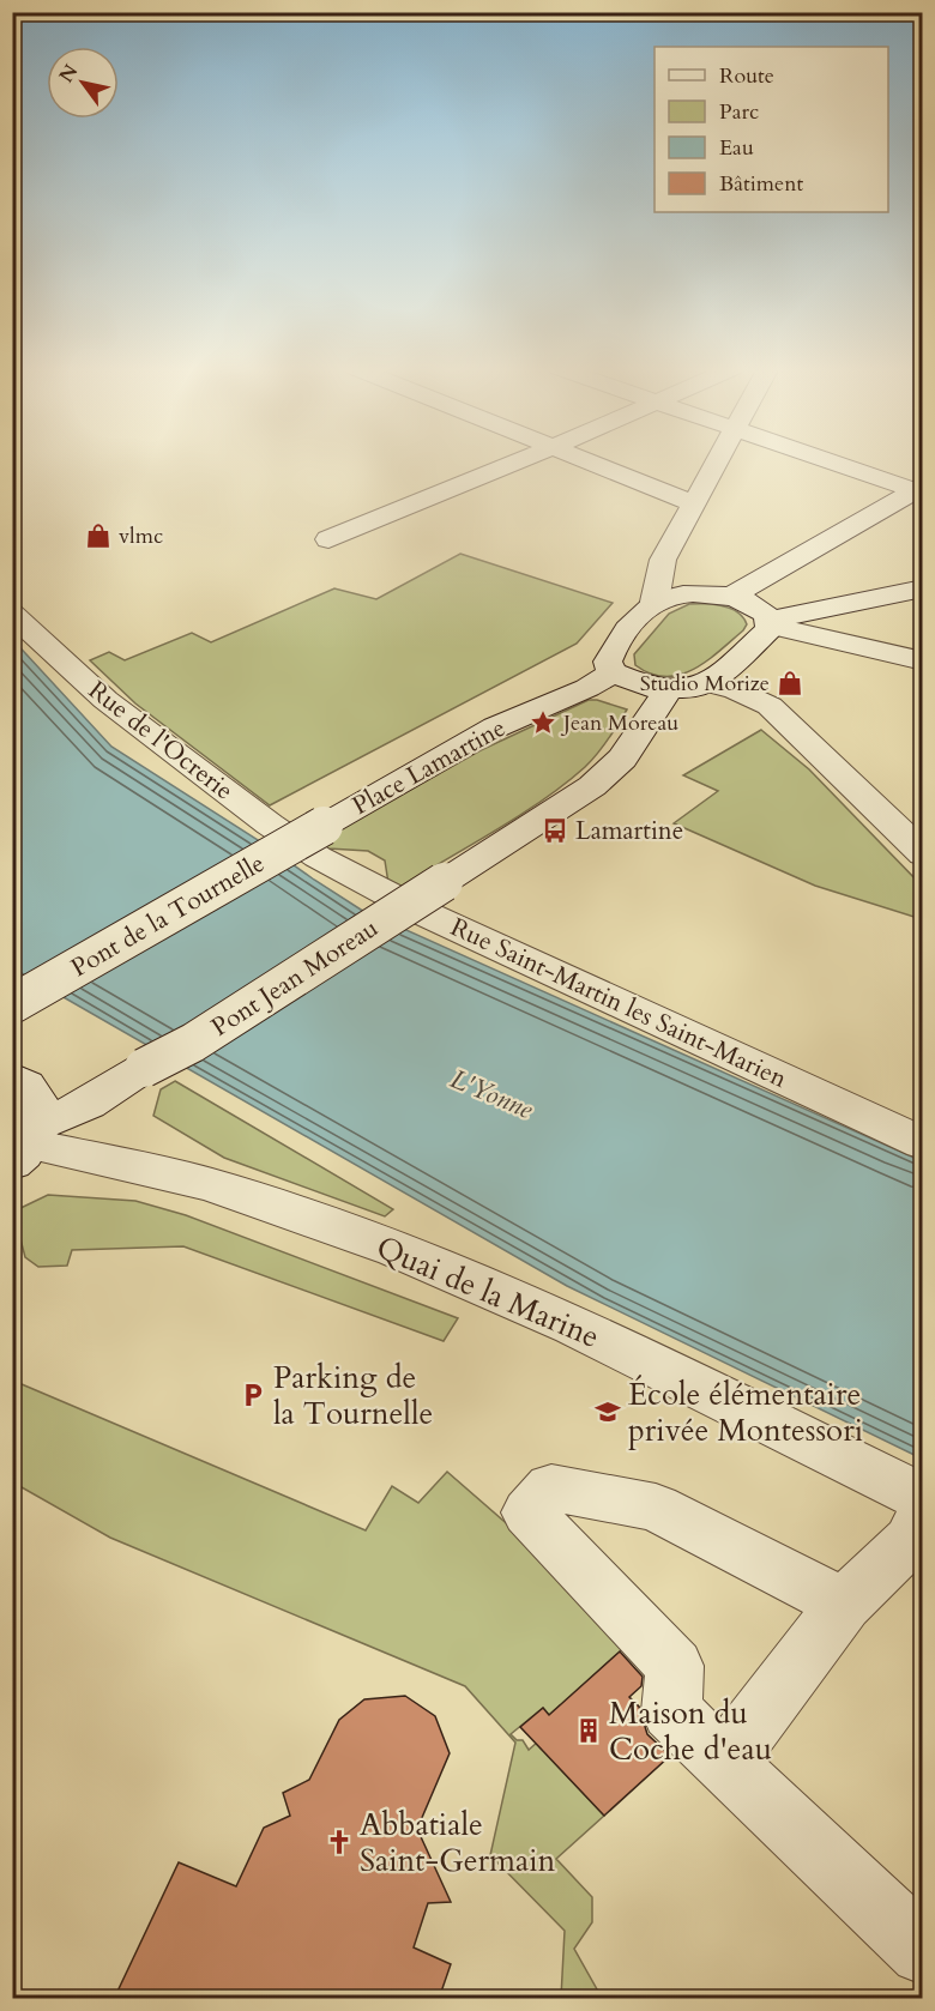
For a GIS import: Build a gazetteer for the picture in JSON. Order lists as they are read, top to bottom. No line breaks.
{"streets":{"street":["Rue de l'Ocrerie","Place Lamartine","Pont de la Tournelle","Pont Jean Moreau","Rue Saint-Martin les Saint-Marien","Quai de la Marine"]},"crossings":[["Rue de l'Ocrerie","Place Lamartine"],["Rue de l'Ocrerie","Pont de la Tournelle"],["Rue de l'Ocrerie","Rue Saint-Martin les Saint-Marien"],["Place Lamartine","Pont de la Tournelle"],["Place Lamartine","Rue Saint-Martin les Saint-Marien"],["Pont de la Tournelle","Rue Saint-Martin les Saint-Marien"],["Pont Jean Moreau","Quai de la Marine"]],"water":["L'Yonne"],"places":{"shop":["vlmc","Studio Morize"],"place":["Jean Moreau"],"bus stop":["Lamartine"],"parking":["Parking de la Tournelle"],"school or university":["École élémentaire privée Montessori"],"building":["Maison du Coche d'eau"],"church":["Abbatiale Saint-Germain"]},"legend":["Route","Parc","Eau","Bâtiment"],"north":"top left"}
